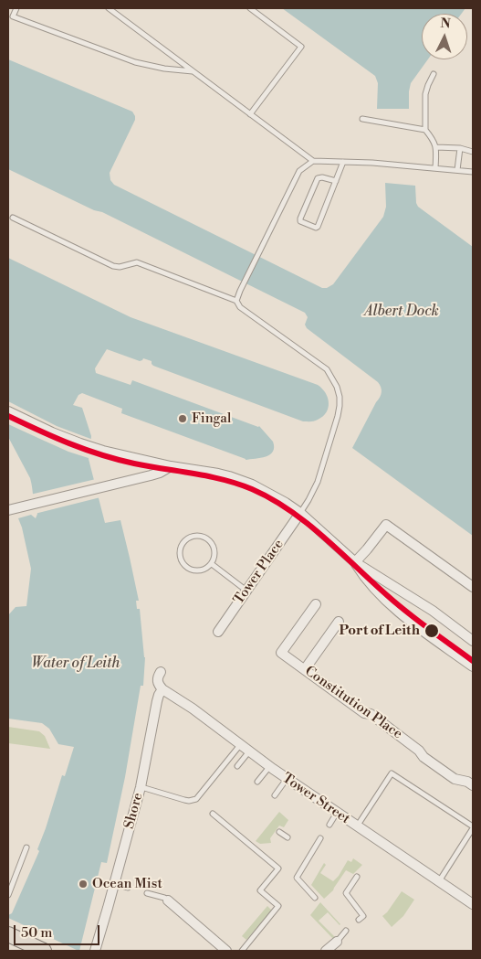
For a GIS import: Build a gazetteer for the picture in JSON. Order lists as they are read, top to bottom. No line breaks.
{"streets":{"street":["Tower Place","Constitution Place","Tower Street","Shore"]},"crossings":[["Tower Street","Shore"]],"water":["Albert Dock","Water of Leith"],"places":["Fingal","Port of Leith","Ocean Mist"],"scale_bar":"50 m","north":"top"}
